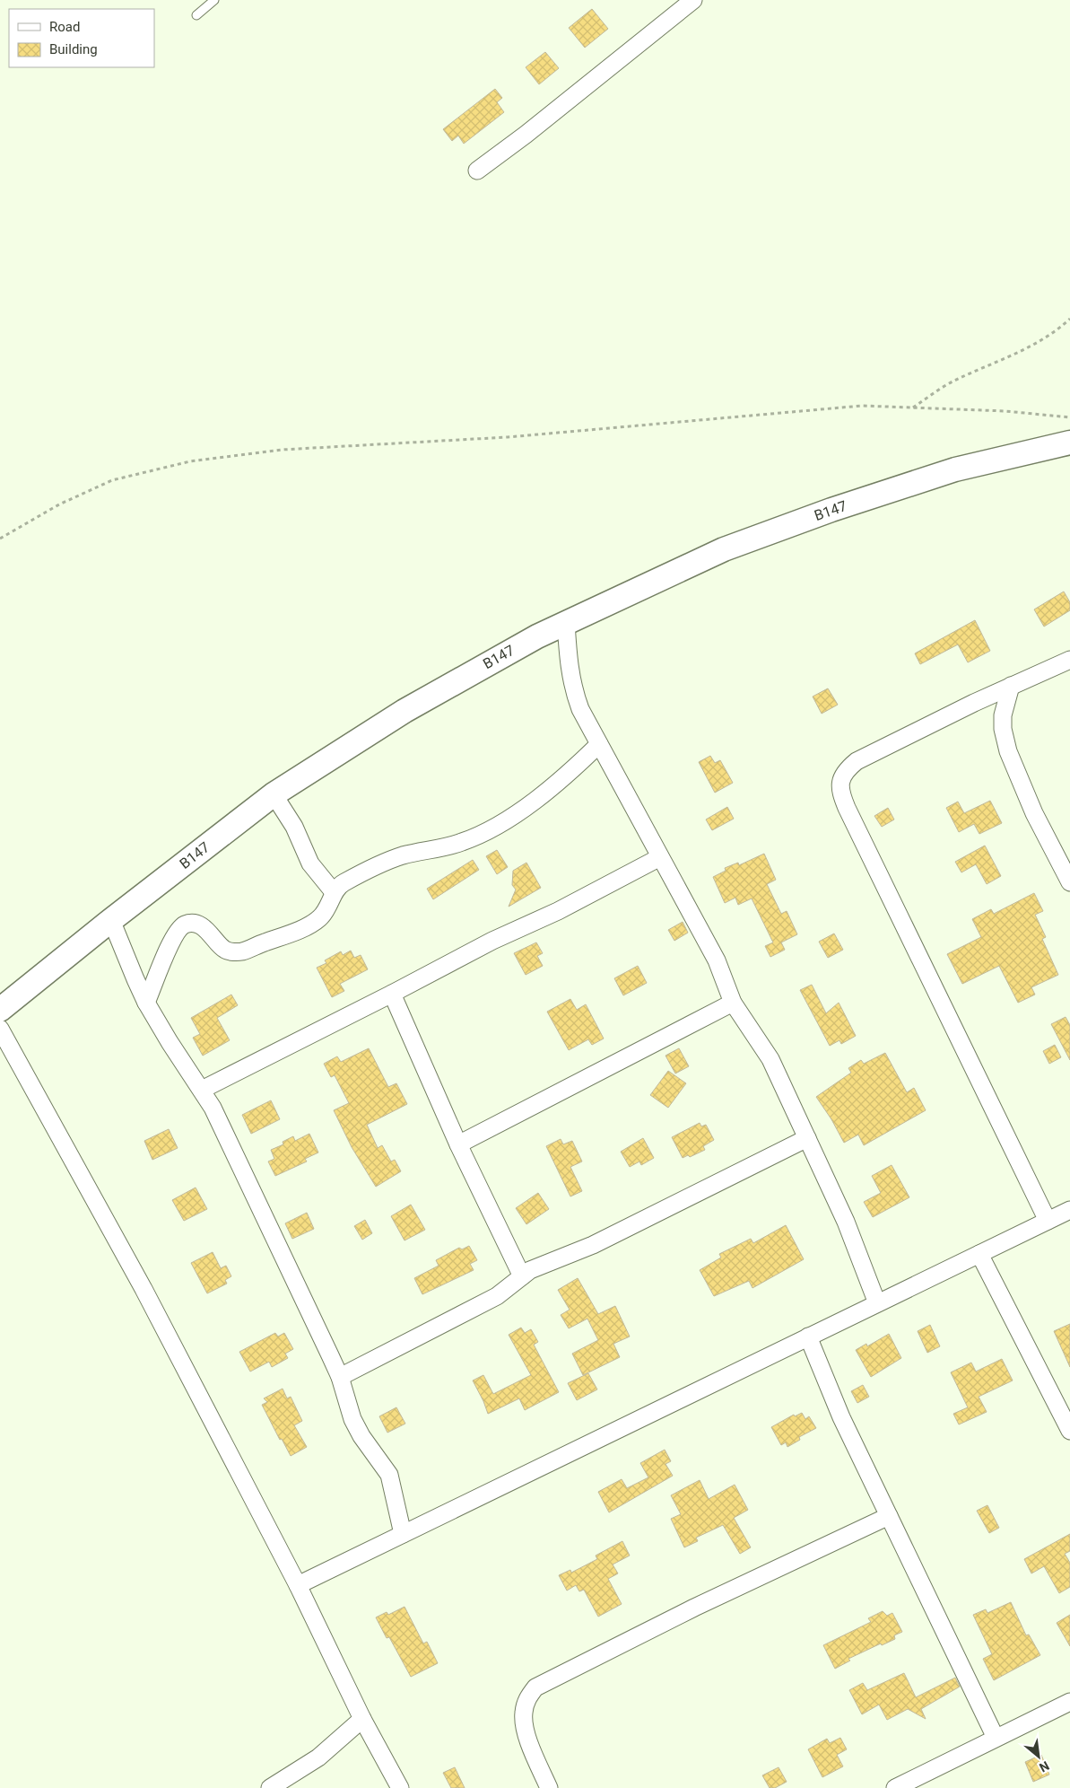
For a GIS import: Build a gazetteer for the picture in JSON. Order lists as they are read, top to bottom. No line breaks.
{"streets":{"main road":["B147"]},"legend":["Road","Building"],"north":"bottom right"}
